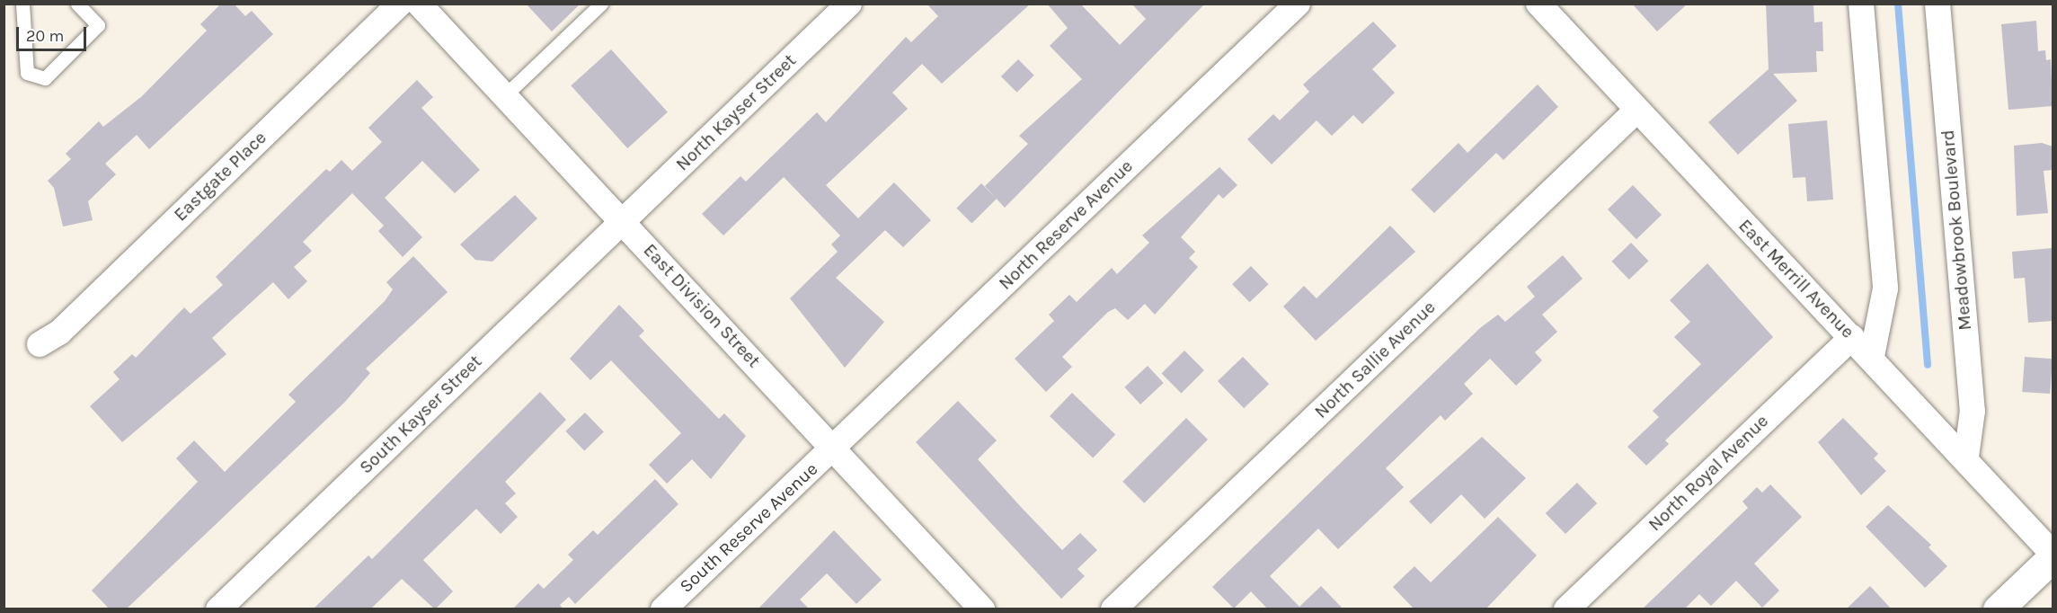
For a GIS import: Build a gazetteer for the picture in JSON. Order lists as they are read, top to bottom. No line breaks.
{"streets":{"street":["North Kayser Street","Eastgate Place","North Reserve Avenue","Meadowbrook Boulevard","East Merrill Avenue","East Division Street","North Sallie Avenue","South Kayser Street","North Royal Avenue","South Reserve Avenue"]},"crossings":[["North Kayser Street","East Division Street"],["North Kayser Street","South Kayser Street"],["North Reserve Avenue","East Division Street"],["North Reserve Avenue","South Reserve Avenue"],["Meadowbrook Boulevard","East Merrill Avenue"],["East Merrill Avenue","North Sallie Avenue"],["East Merrill Avenue","North Royal Avenue"],["East Division Street","South Kayser Street"],["East Division Street","South Reserve Avenue"]],"scale_bar":"20 m"}
